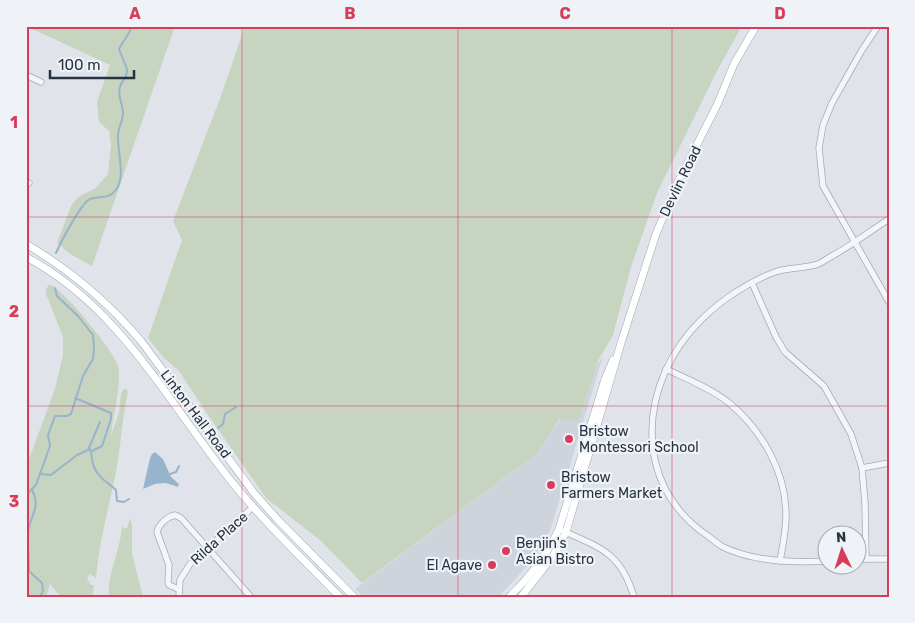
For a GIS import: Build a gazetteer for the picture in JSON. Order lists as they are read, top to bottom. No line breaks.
{"streets":{"main road":["Devlin Road","Linton Hall Road"],"street":["Rilda Place"]},"crossings":[["Linton Hall Road","Rilda Place"]],"places":["Bristow Montessori School","Bristow Farmers Market","Benjin's Asian Bistro","El Agave"],"scale_bar":"100 m","north":"top","grid":{"columns":["A","B","C","D"],"rows":["1","2","3"]}}
